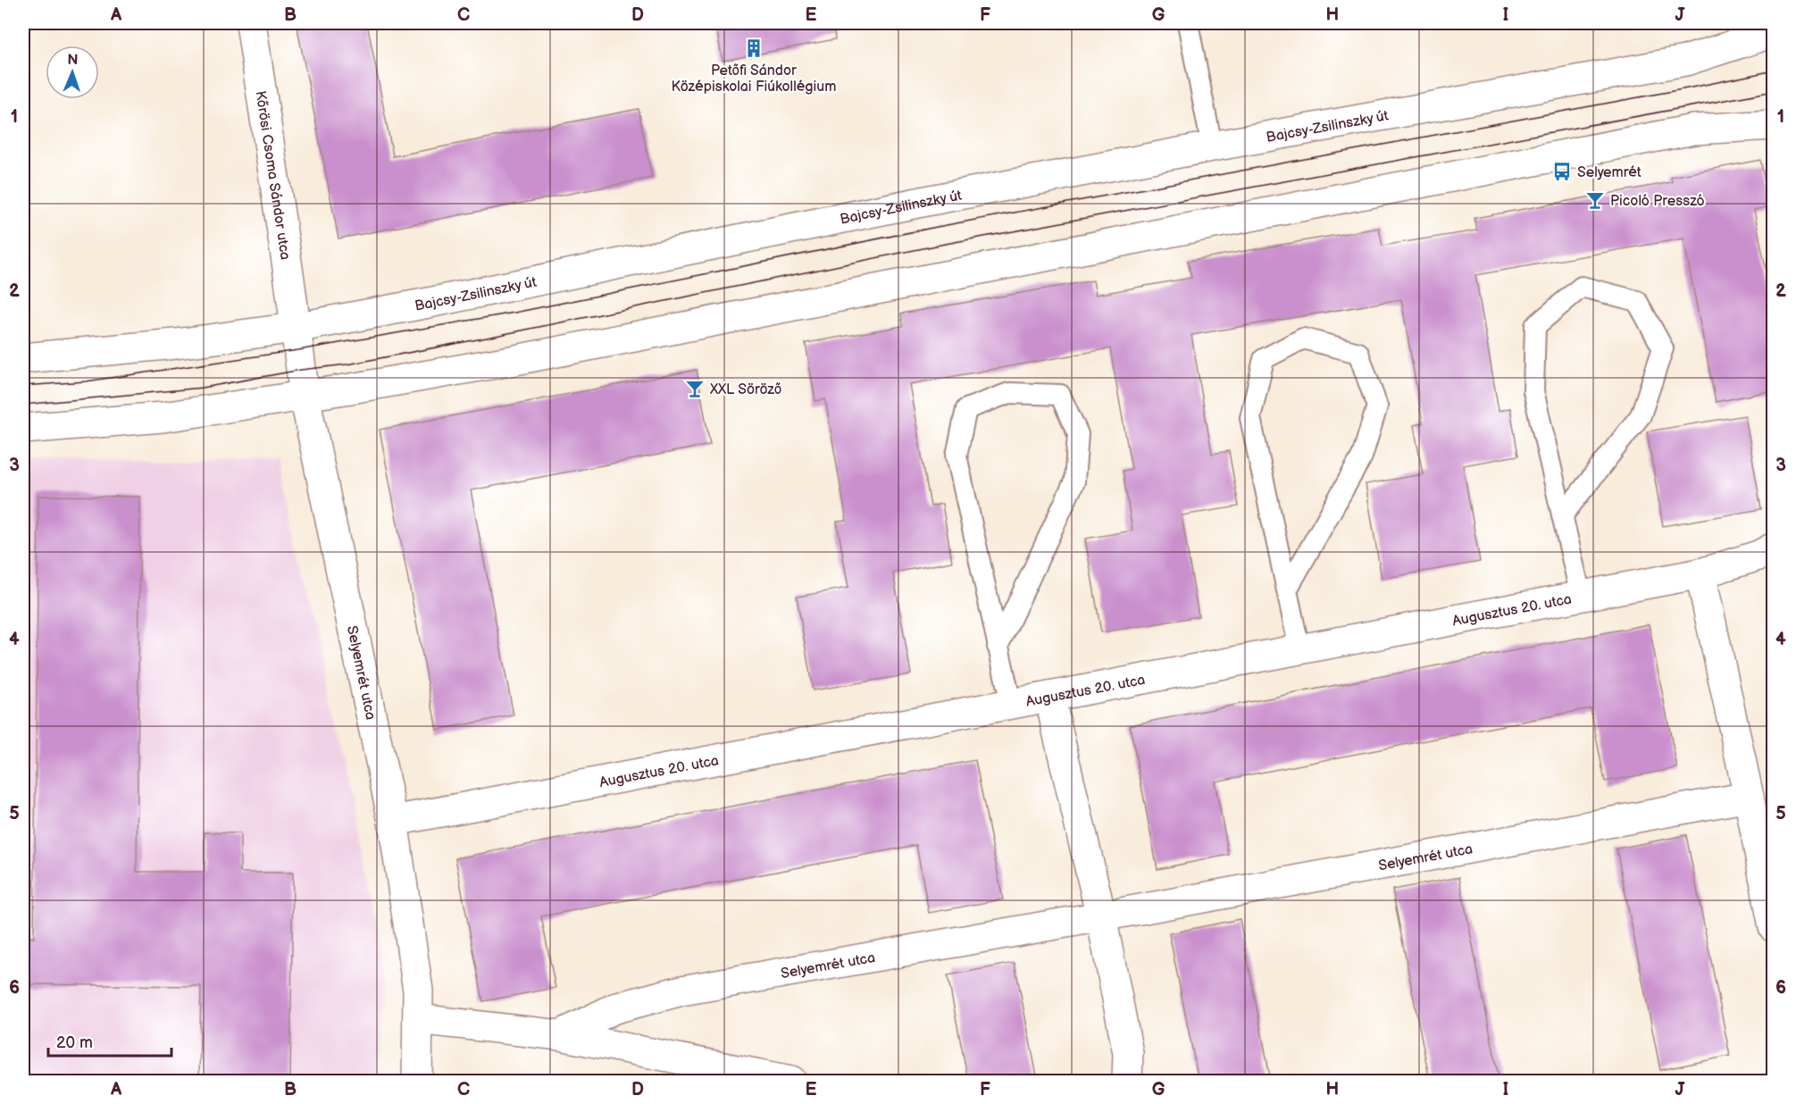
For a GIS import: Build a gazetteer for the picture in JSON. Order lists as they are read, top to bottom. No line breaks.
{"streets":{"street":["Bajcsy-Zsilinszky út","Kőrösi Csoma Sándor utca","Augusztus 20. utca","Selyemrét utca"]},"crossings":[["Bajcsy-Zsilinszky út","Kőrösi Csoma Sándor utca"],["Bajcsy-Zsilinszky út","Selyemrét utca"],["Kőrösi Csoma Sándor utca","Selyemrét utca"],["Augusztus 20. utca","Selyemrét utca"]],"places":{"building":["Petőfi Sándor Középiskolai Fiúkollégium"],"bus stop":["Selyemrét"],"bar":["Picoló Presszó","XXL Söröző"]},"scale_bar":"20 m","north":"top","grid":{"columns":["A","B","C","D","E","F","G","H","I","J"],"rows":["1","2","3","4","5","6"]}}
